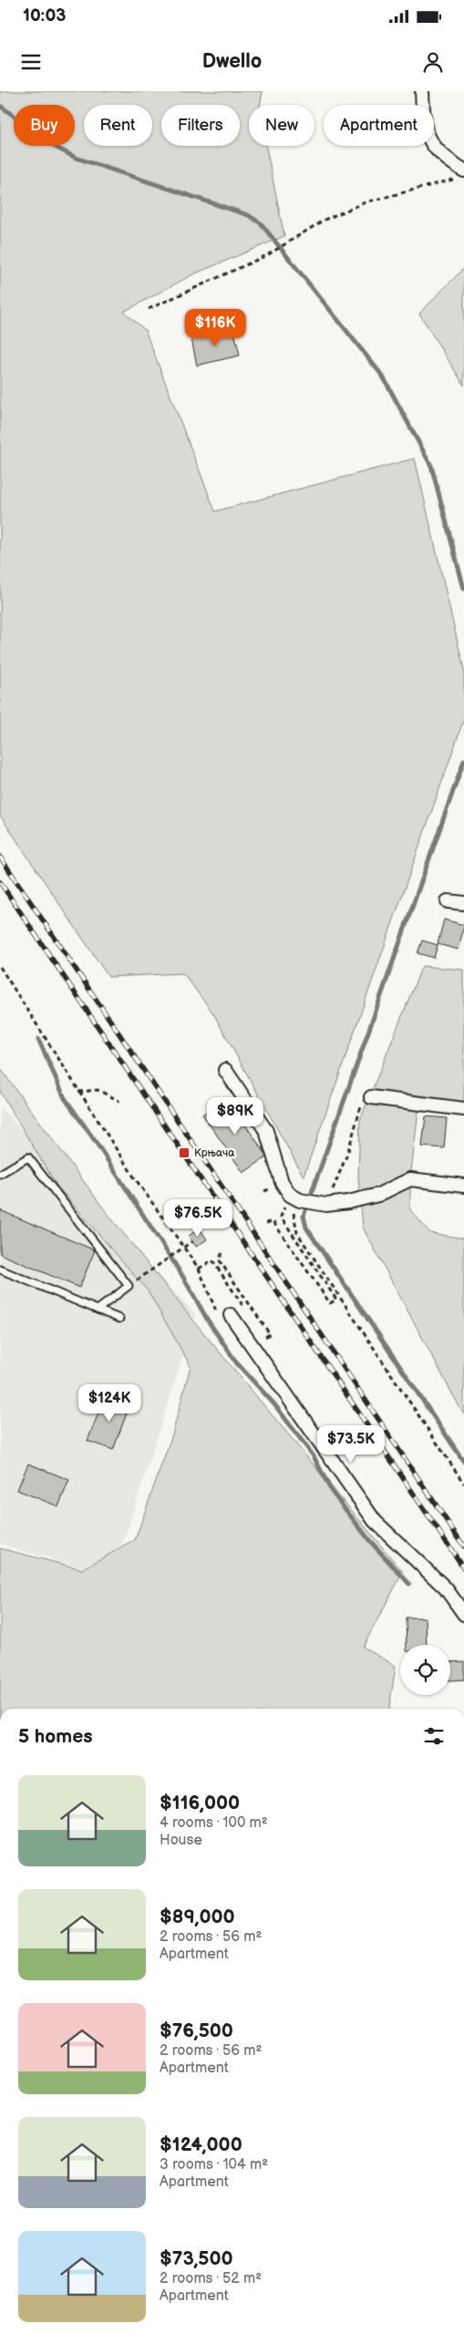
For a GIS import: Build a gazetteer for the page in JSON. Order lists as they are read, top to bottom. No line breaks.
{"places":{"transit":["Крњача"]},"page":{"status":"10:03","header":"Dwello","chip":["Buy","Rent","Filters","New","Apartment"],"price":["$116K","$89K","$76.5K","$124K","$73.5K"],"heading":"5 homes","list":[{"name":"$116,000","note":"4 rooms · 100 m² · House"},{"name":"$89,000","note":"2 rooms · 56 m² · Apartment"},{"name":"$76,500","note":"2 rooms · 56 m² · Apartment"},{"name":"$124,000","note":"3 rooms · 104 m² · Apartment"},{"name":"$73,500","note":"2 rooms · 52 m² · Apartment"}]}}
